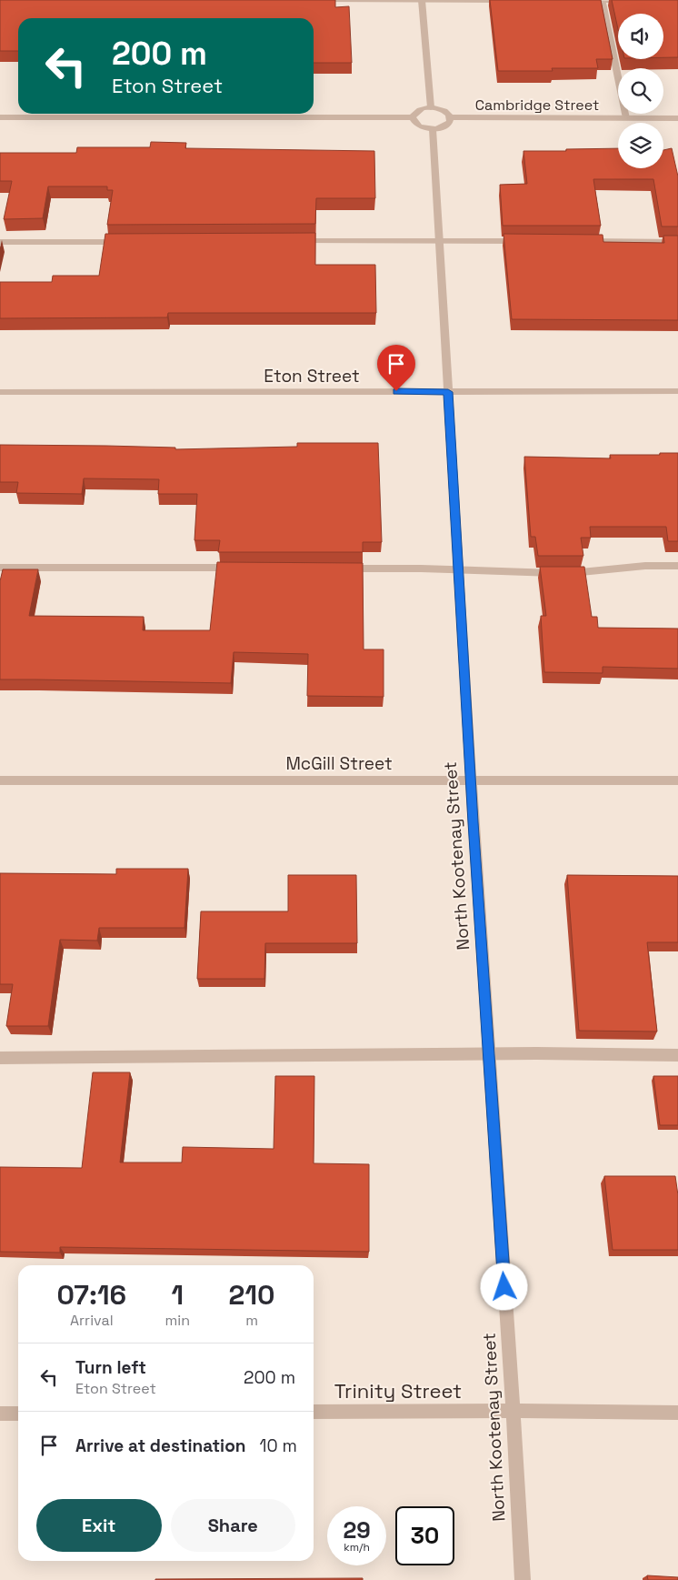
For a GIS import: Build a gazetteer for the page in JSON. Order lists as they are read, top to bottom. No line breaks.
{"streets":{"street":["Cambridge Street","Eton Street","McGill Street","North Kootenay Street","Trinity Street"]},"crossings":[["Eton Street","North Kootenay Street"],["McGill Street","North Kootenay Street"],["North Kootenay Street","Trinity Street"]],"page":{"turn":["200 m","Eton Street"],"eta":["07:16","Arrival","1","min","210","m"],"list":[{"name":"Turn left","note":"Eton Street","value":"200 m"},{"name":"Arrive at destination","value":"10 m"}],"buttons":["Exit","Share"],"speed":"29 km/h","limit":"30"}}
